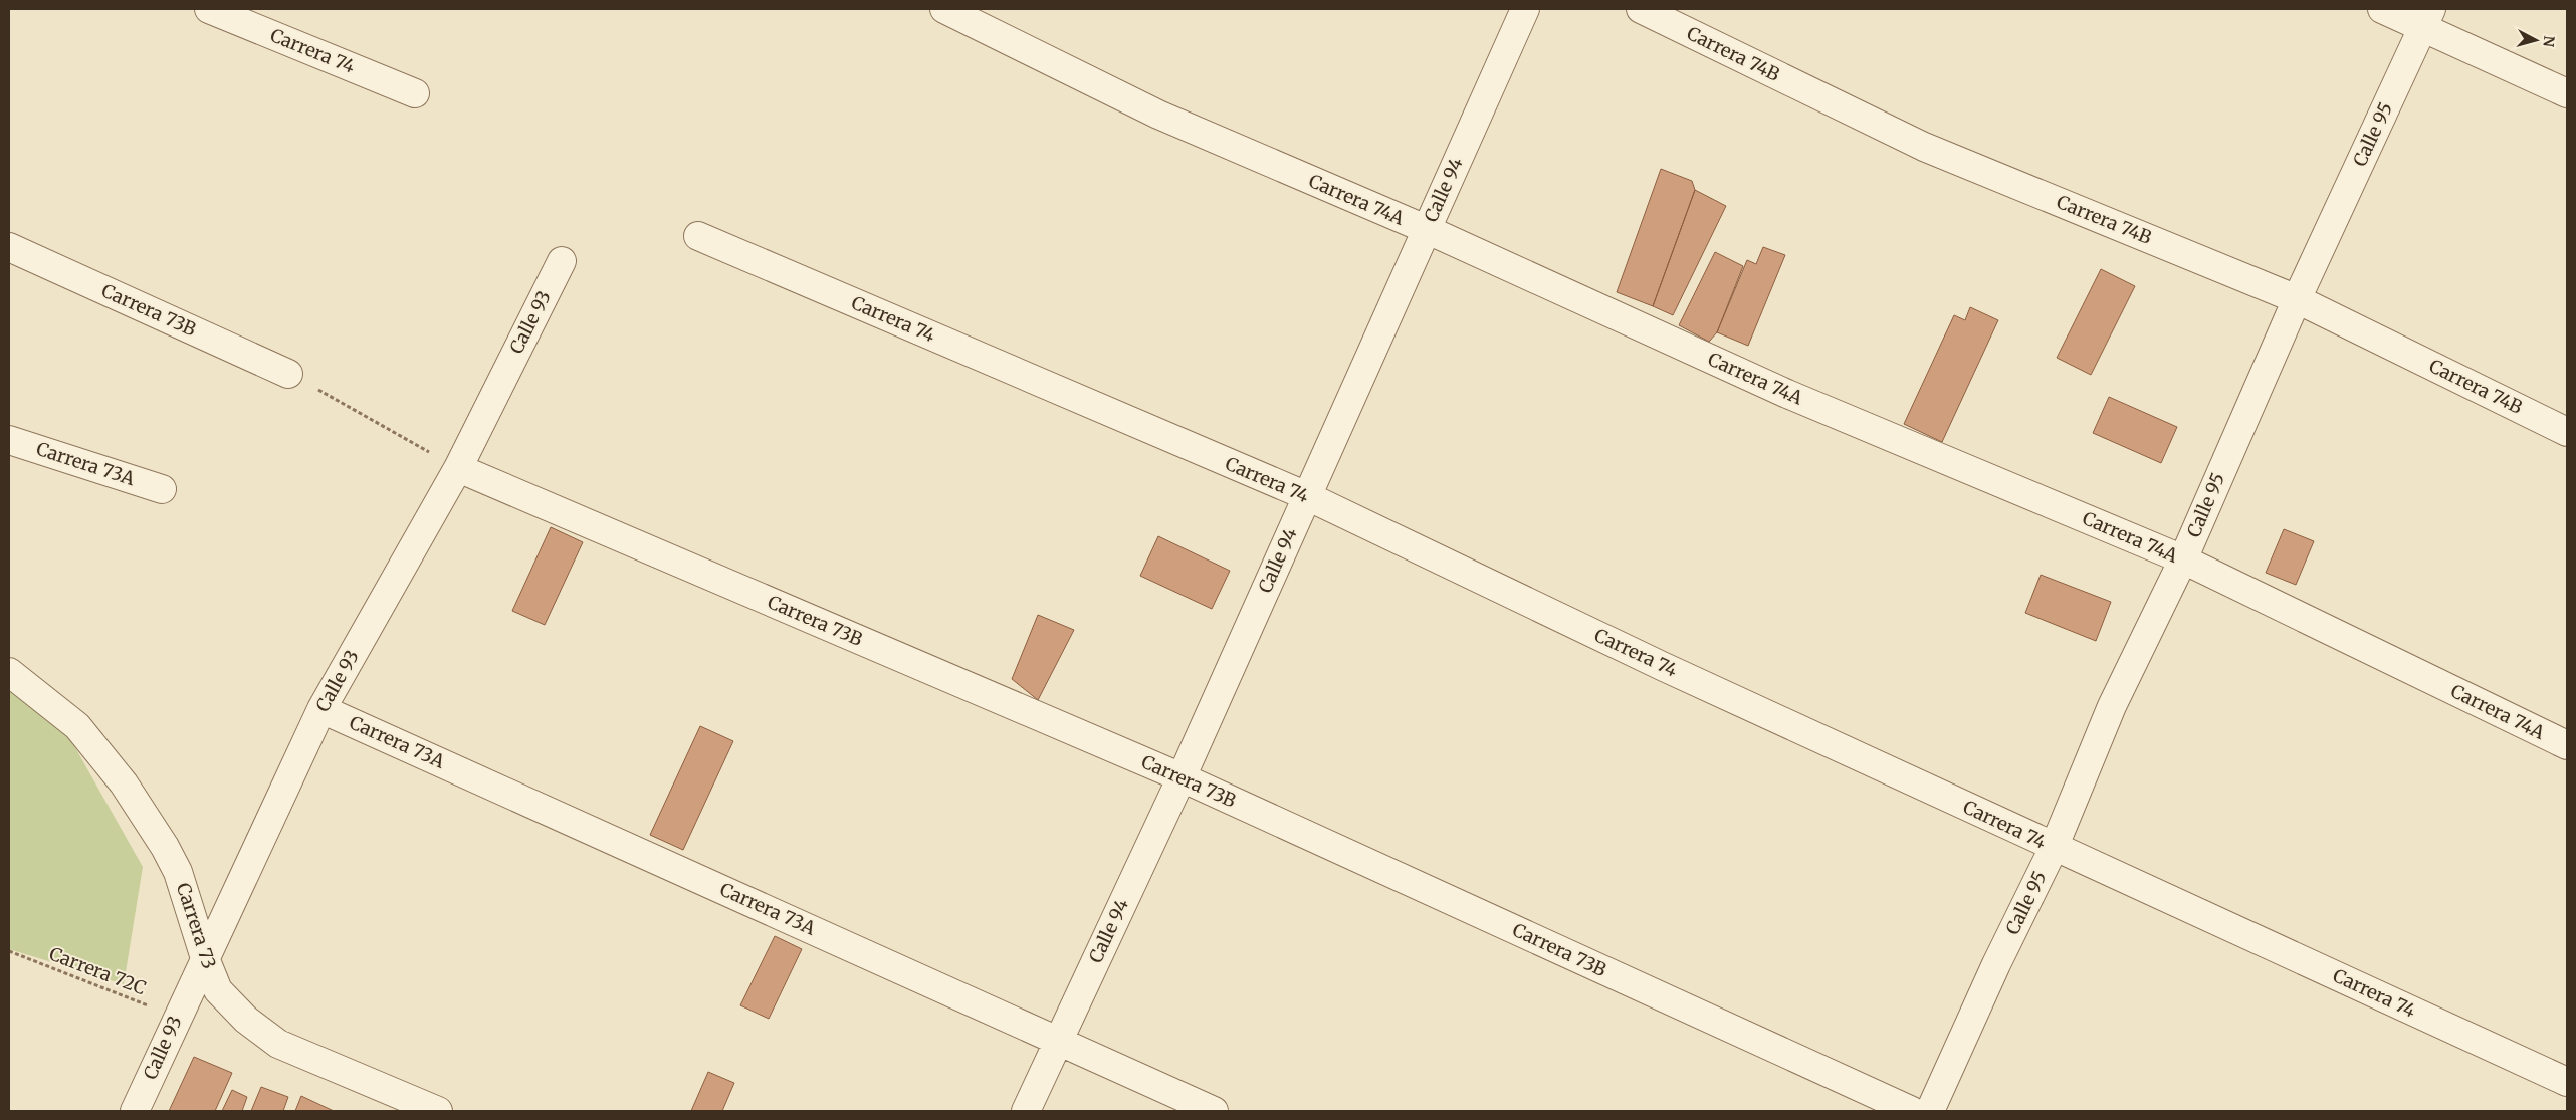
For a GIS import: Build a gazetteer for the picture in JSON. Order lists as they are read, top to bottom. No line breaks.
{"streets":{"street":["Carrera 74","Carrera 74B","Calle 95","Calle 94","Carrera 74A","Carrera 73B","Calle 93","Carrera 73A","Carrera 73"],"path":["Carrera 72C"]},"crossings":[["Carrera 74","Calle 95"],["Carrera 74","Calle 94"],["Carrera 74B","Calle 95"],["Calle 95","Carrera 74A"],["Calle 94","Carrera 74A"],["Calle 94","Carrera 73B"],["Calle 94","Carrera 73A"],["Carrera 73B","Calle 93"],["Calle 93","Carrera 73A"],["Calle 93","Carrera 73"],["Calle 93","Carrera 72C"]],"north":"right"}
